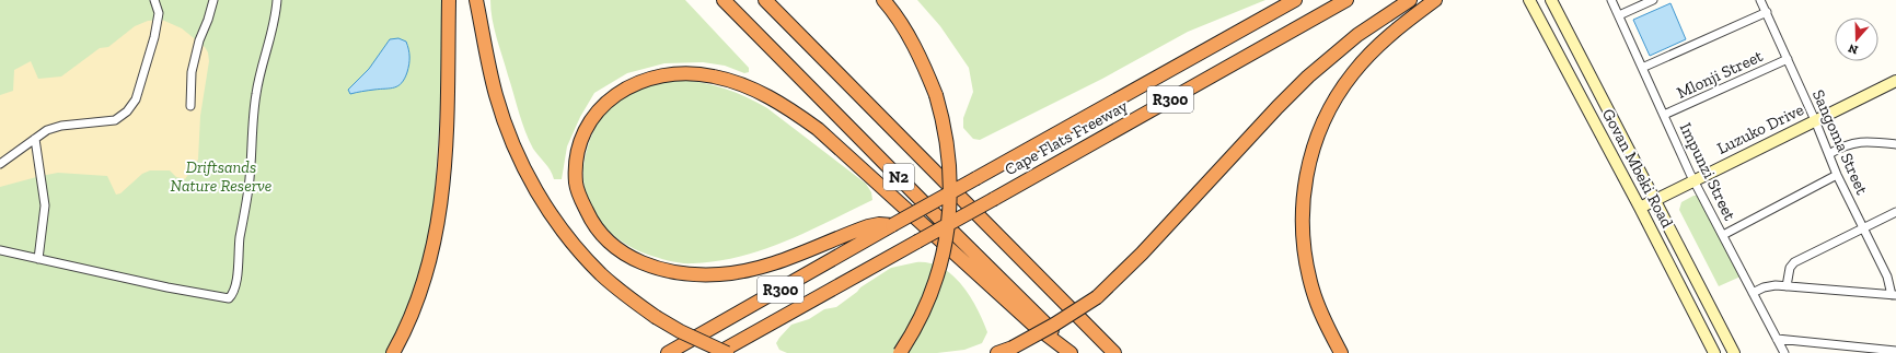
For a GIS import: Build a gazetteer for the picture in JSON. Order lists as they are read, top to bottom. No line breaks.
{"streets":{"highway":["R300","Cape Flats Freeway","N2"],"main road":["Luzuko Drive","Govan Mbeki Road"],"street":["Mlonji Street","Sangoma Street","Impunzi Street"]},"crossings":[["Mlonji Street","Sangoma Street"],["Mlonji Street","Impunzi Street"],["R300","Cape Flats Freeway"],["Luzuko Drive","Sangoma Street"],["Luzuko Drive","Govan Mbeki Road"],["Luzuko Drive","Impunzi Street"]],"parks":["Driftsands Nature Reserve"],"north":"bottom"}
